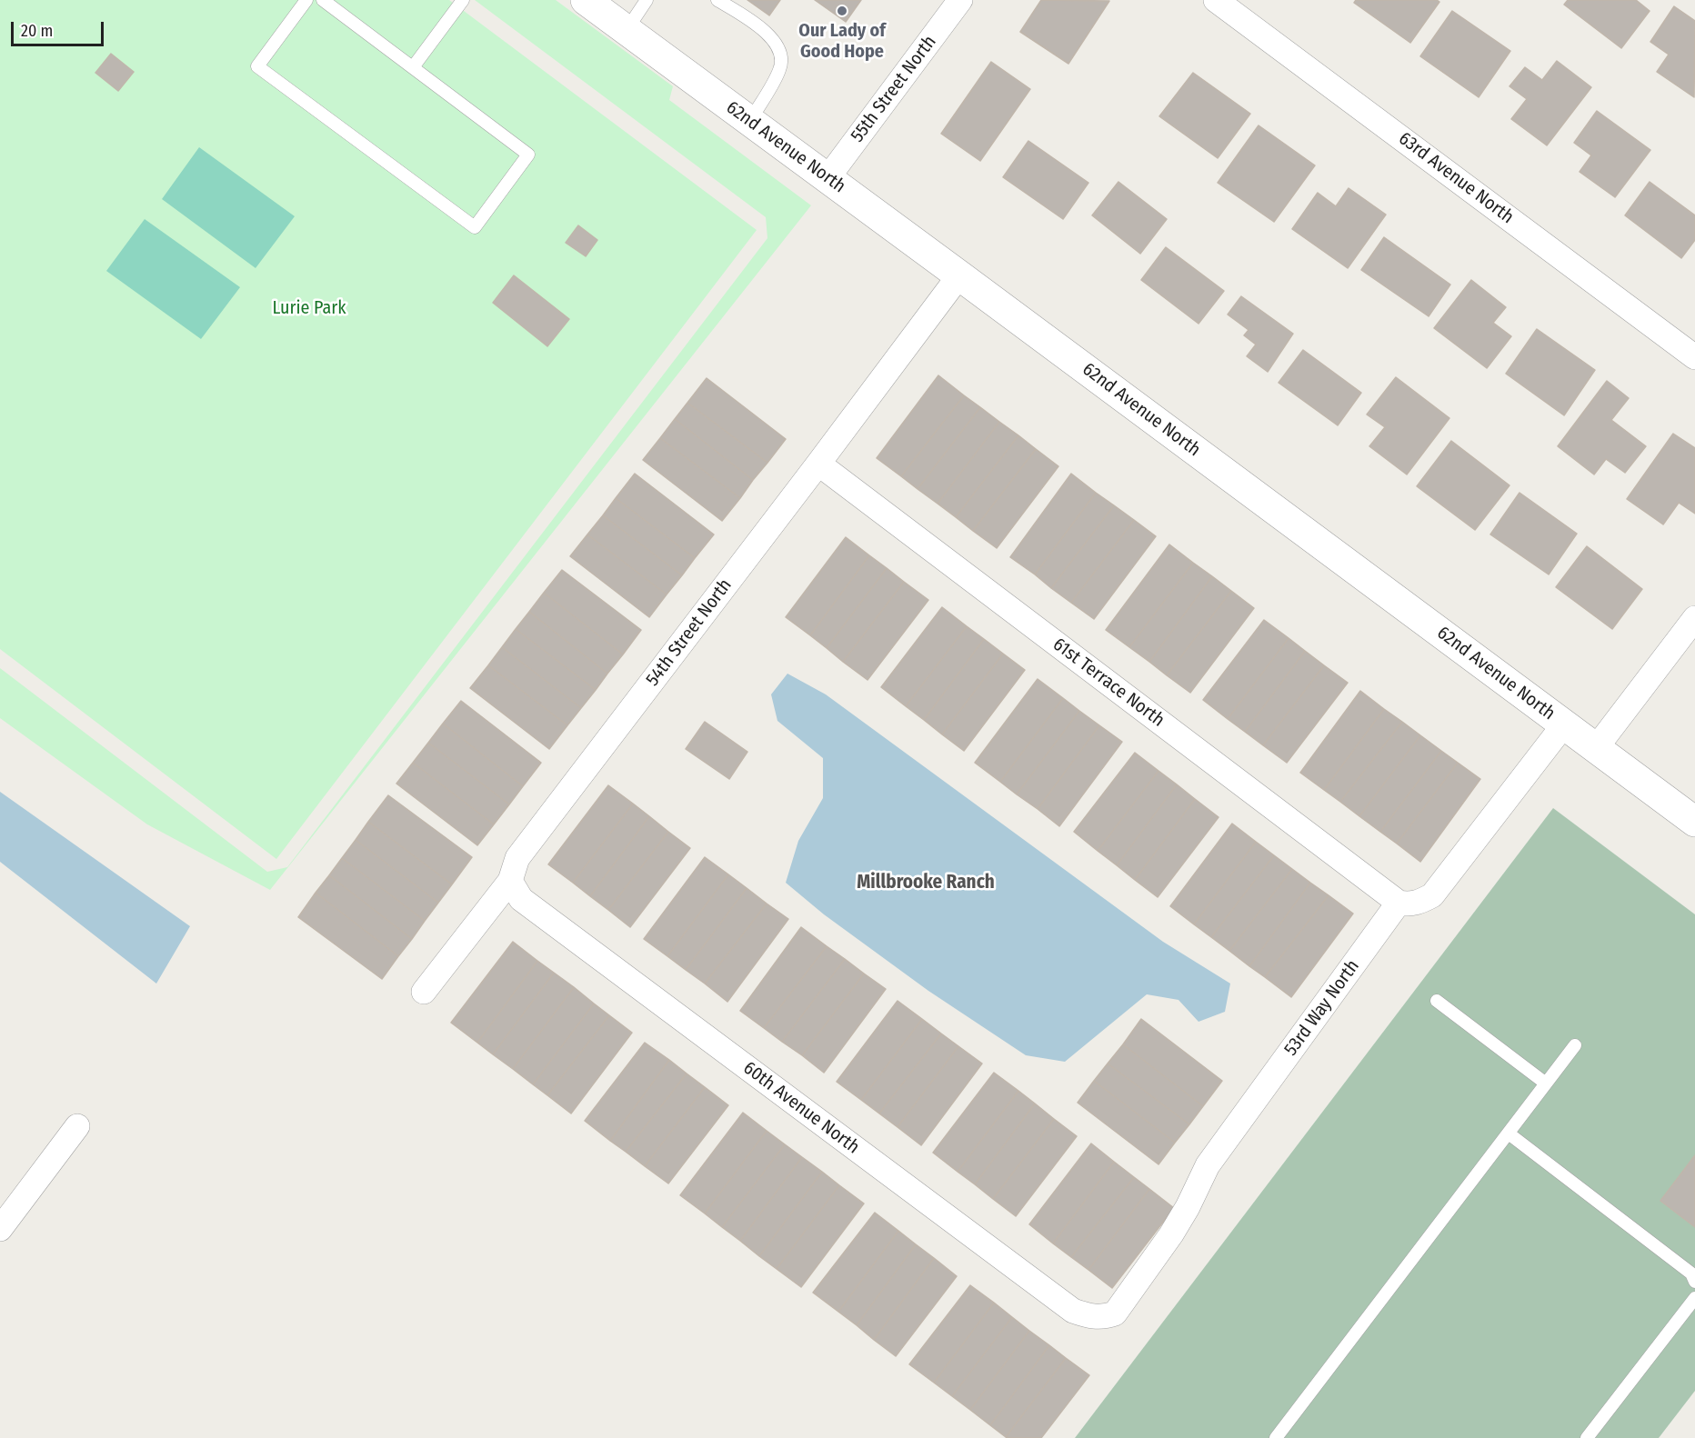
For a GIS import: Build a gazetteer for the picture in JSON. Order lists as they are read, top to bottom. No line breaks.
{"streets":{"street":["55th Street North","62nd Avenue North","63rd Avenue North","54th Street North","61st Terrace North","53rd Way North","60th Avenue North"]},"crossings":[["55th Street North","62nd Avenue North"],["62nd Avenue North","54th Street North"],["54th Street North","61st Terrace North"],["54th Street North","60th Avenue North"],["61st Terrace North","53rd Way North"],["53rd Way North","60th Avenue North"]],"districts":["Millbrooke Ranch"],"parks":["Lurie Park"],"places":["Our Lady of Good Hope"],"scale_bar":"20 m"}
